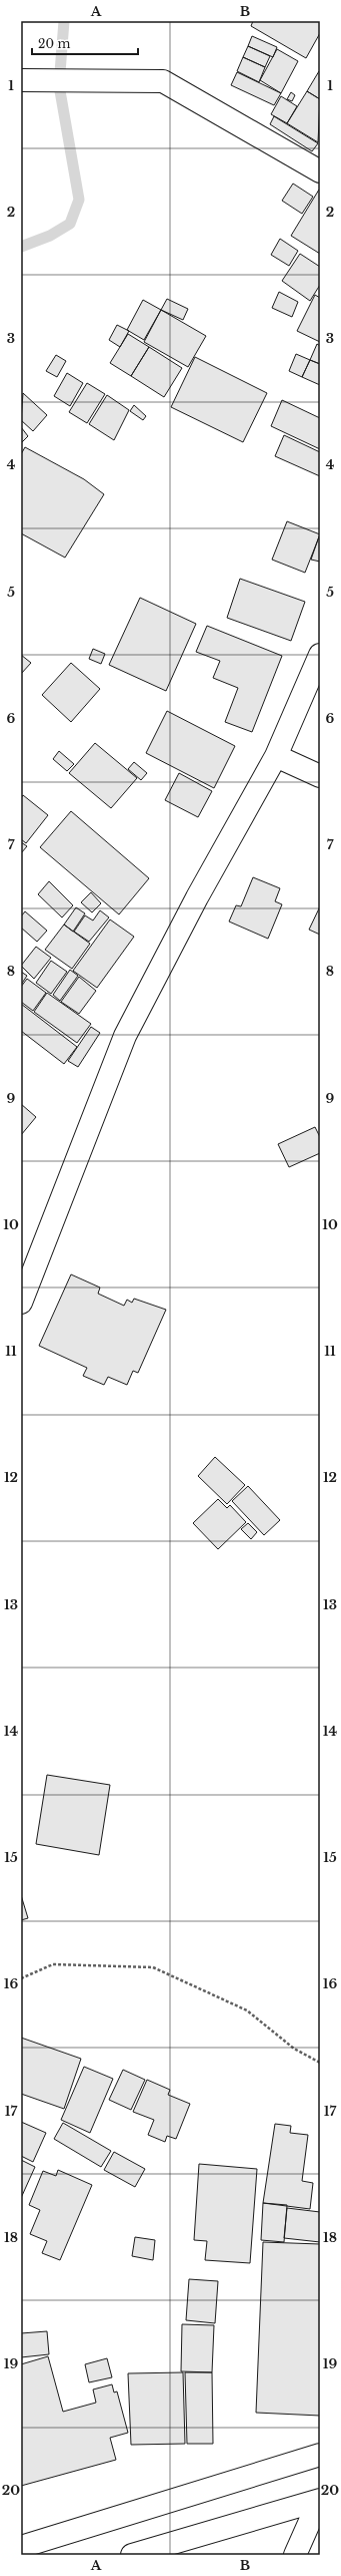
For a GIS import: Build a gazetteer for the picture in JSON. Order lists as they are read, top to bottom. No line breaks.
{"scale_bar":"20 m","grid":{"columns":["A","B"],"rows":["1","2","3","4","5","6","7","8","9","10","11","12","13","14","15","16","17","18","19","20"]}}
